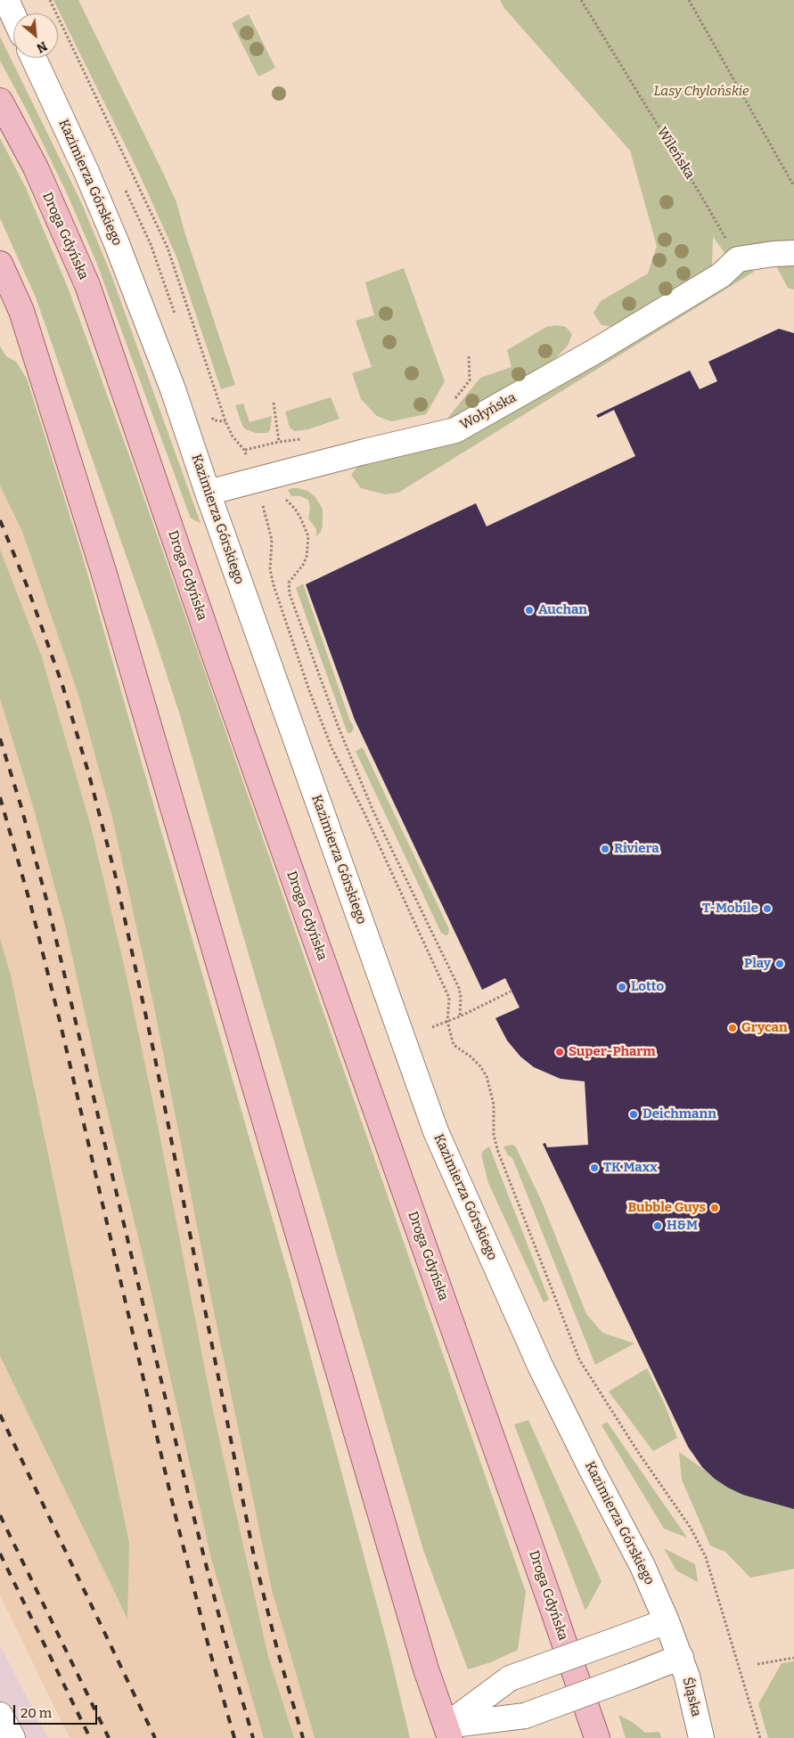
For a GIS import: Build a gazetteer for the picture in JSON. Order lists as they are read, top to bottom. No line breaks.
{"streets":{"main road":["Droga Gdyńska"],"street":["Kazimierza Górskiego","Wołyńska","Śląska"],"path":["Wileńska"]},"crossings":[["Wileńska","Wołyńska"],["Kazimierza Górskiego","Wołyńska"],["Kazimierza Górskiego","Śląska"]],"parks":["Lasy Chylońskie"],"places":["Auchan","Riviera","T-Mobile","Play","Lotto","Grycan","Super-Pharm","Deichmann","TK Maxx","Bubble Guys","H&M"],"scale_bar":"20 m","north":"bottom right"}
